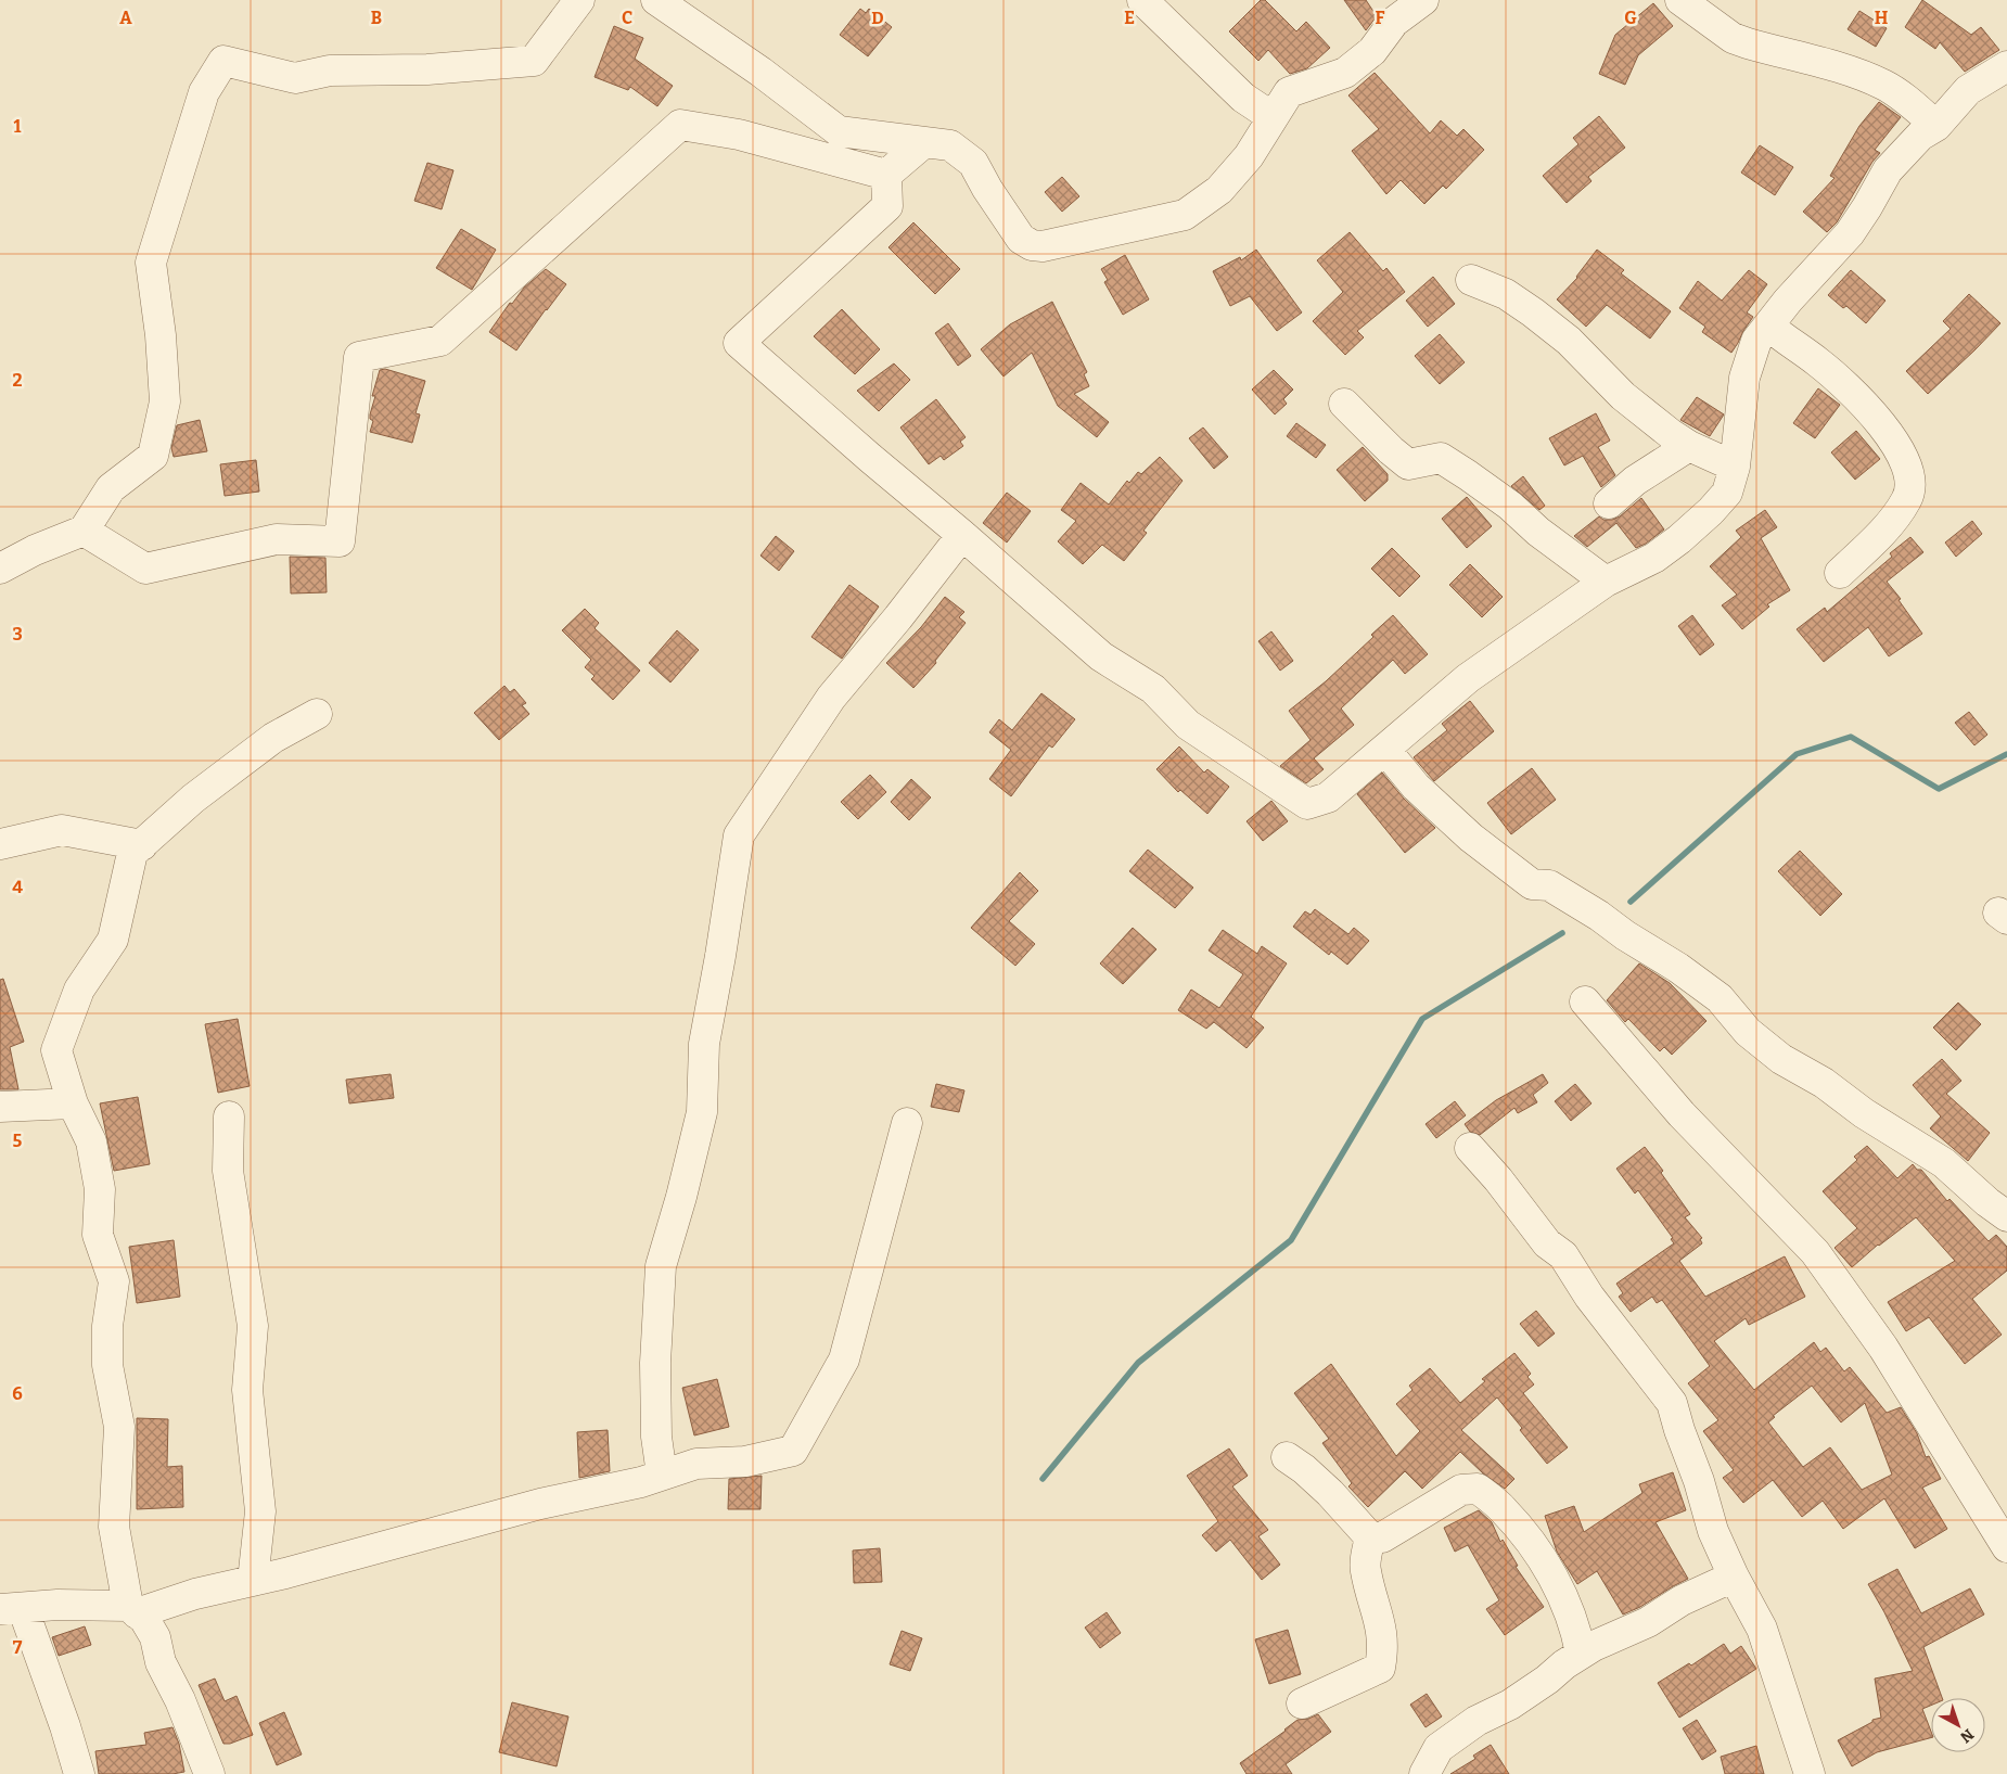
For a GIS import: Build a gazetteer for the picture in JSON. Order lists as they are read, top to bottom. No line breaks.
{"north":"bottom right","grid":{"columns":["A","B","C","D","E","F","G","H"],"rows":["1","2","3","4","5","6","7"]}}
